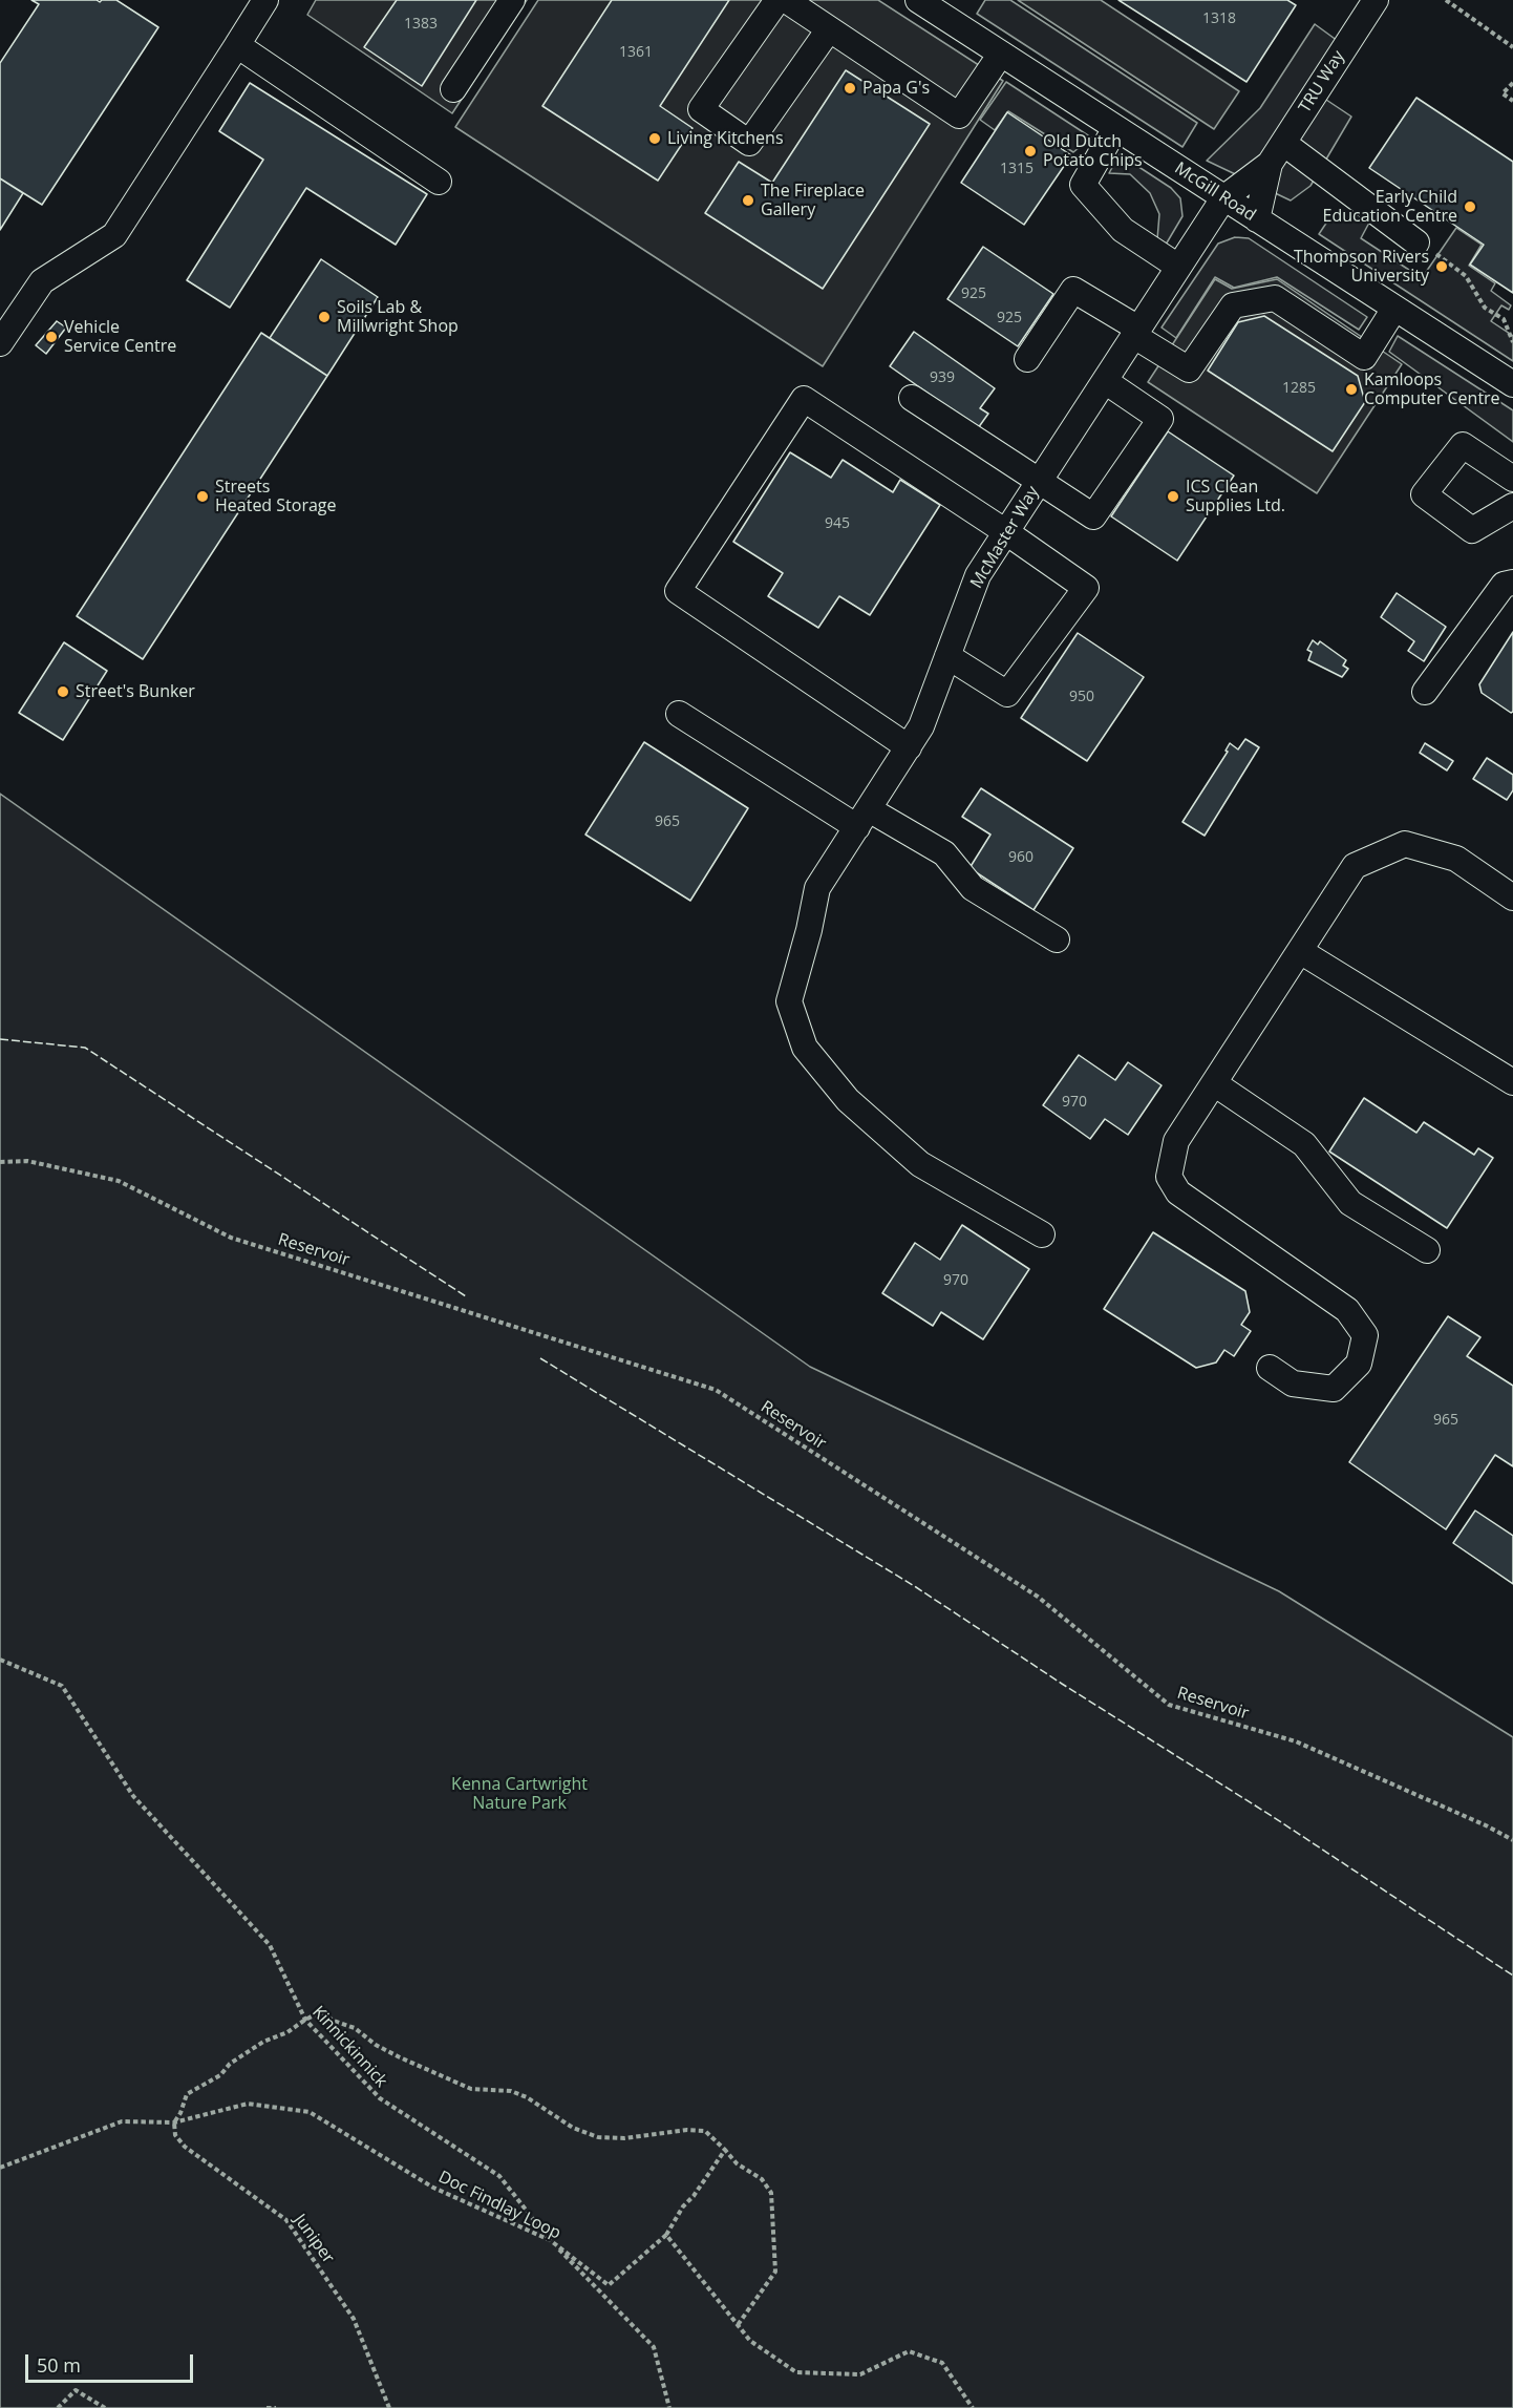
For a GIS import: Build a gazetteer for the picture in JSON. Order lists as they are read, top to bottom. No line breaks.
{"streets":{"street":["TRU Way","McGill Road","McMaster Way"],"path":["Reservoir","Kinnickinnick","Doc Findlay Loop","Juniper"]},"crossings":[["McGill Road","McMaster Way"],["Kinnickinnick","Doc Findlay Loop"],["Doc Findlay Loop","Juniper"]],"parks":["Kenna Cartwright Nature Park"],"places":["Papa G's","Living Kitchens","Old Dutch Potato Chips","The Fireplace Gallery","Early Child Education Centre","Thompson Rivers University","Soils Lab & Millwright Shop","Vehicle Service Centre","Kamloops Computer Centre","Streets Heated Storage","ICS Clean Supplies Ltd.","Street's Bunker"],"house_numbers":["1318","1383","1361","1315","925","925","939","1285","945","950","965","960","970","970","965"],"scale_bar":"50 m"}
